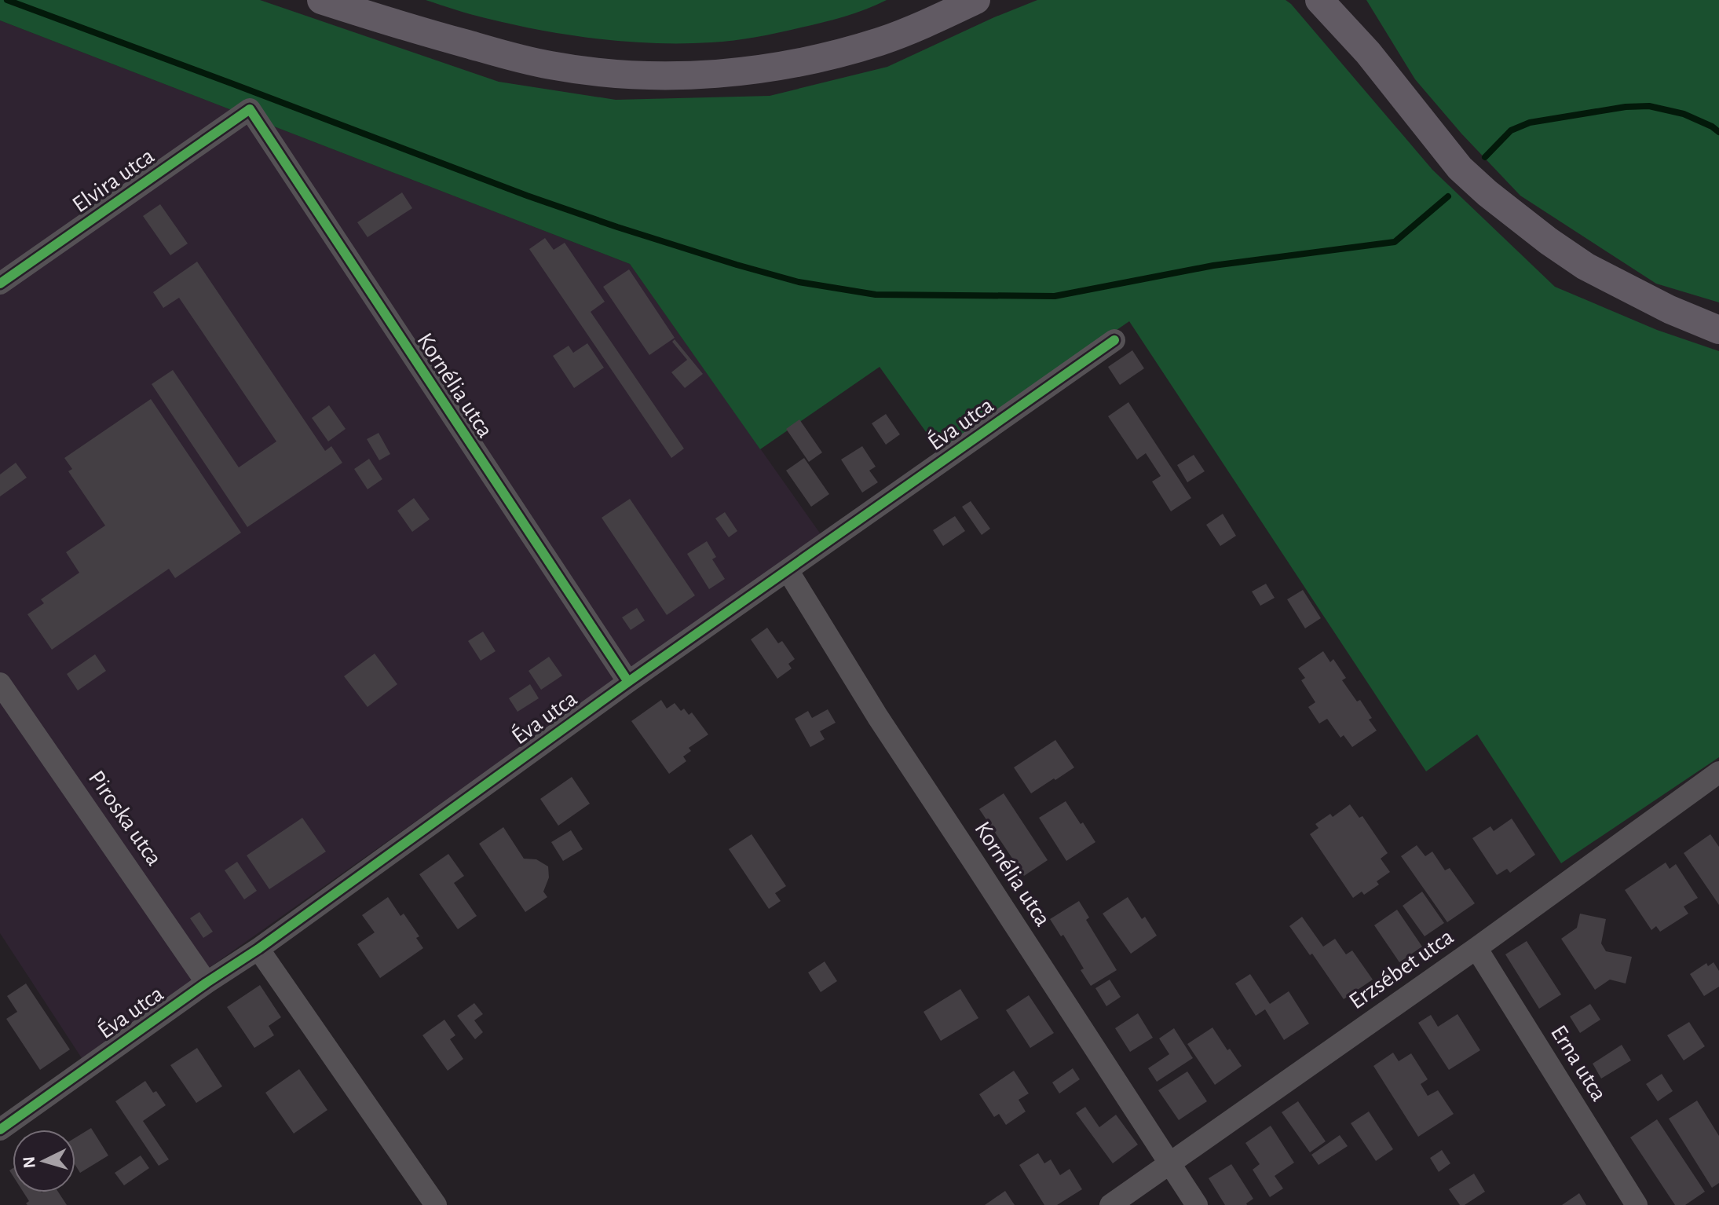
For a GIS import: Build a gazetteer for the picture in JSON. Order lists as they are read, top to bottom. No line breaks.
{"streets":{"street":["Elvira utca","Kornélia utca","Éva utca","Piroska utca","Erzsébet utca","Erna utca"]},"crossings":[["Elvira utca","Kornélia utca"],["Kornélia utca","Éva utca"],["Kornélia utca","Erzsébet utca"],["Éva utca","Piroska utca"],["Erzsébet utca","Erna utca"]],"north":"left"}
